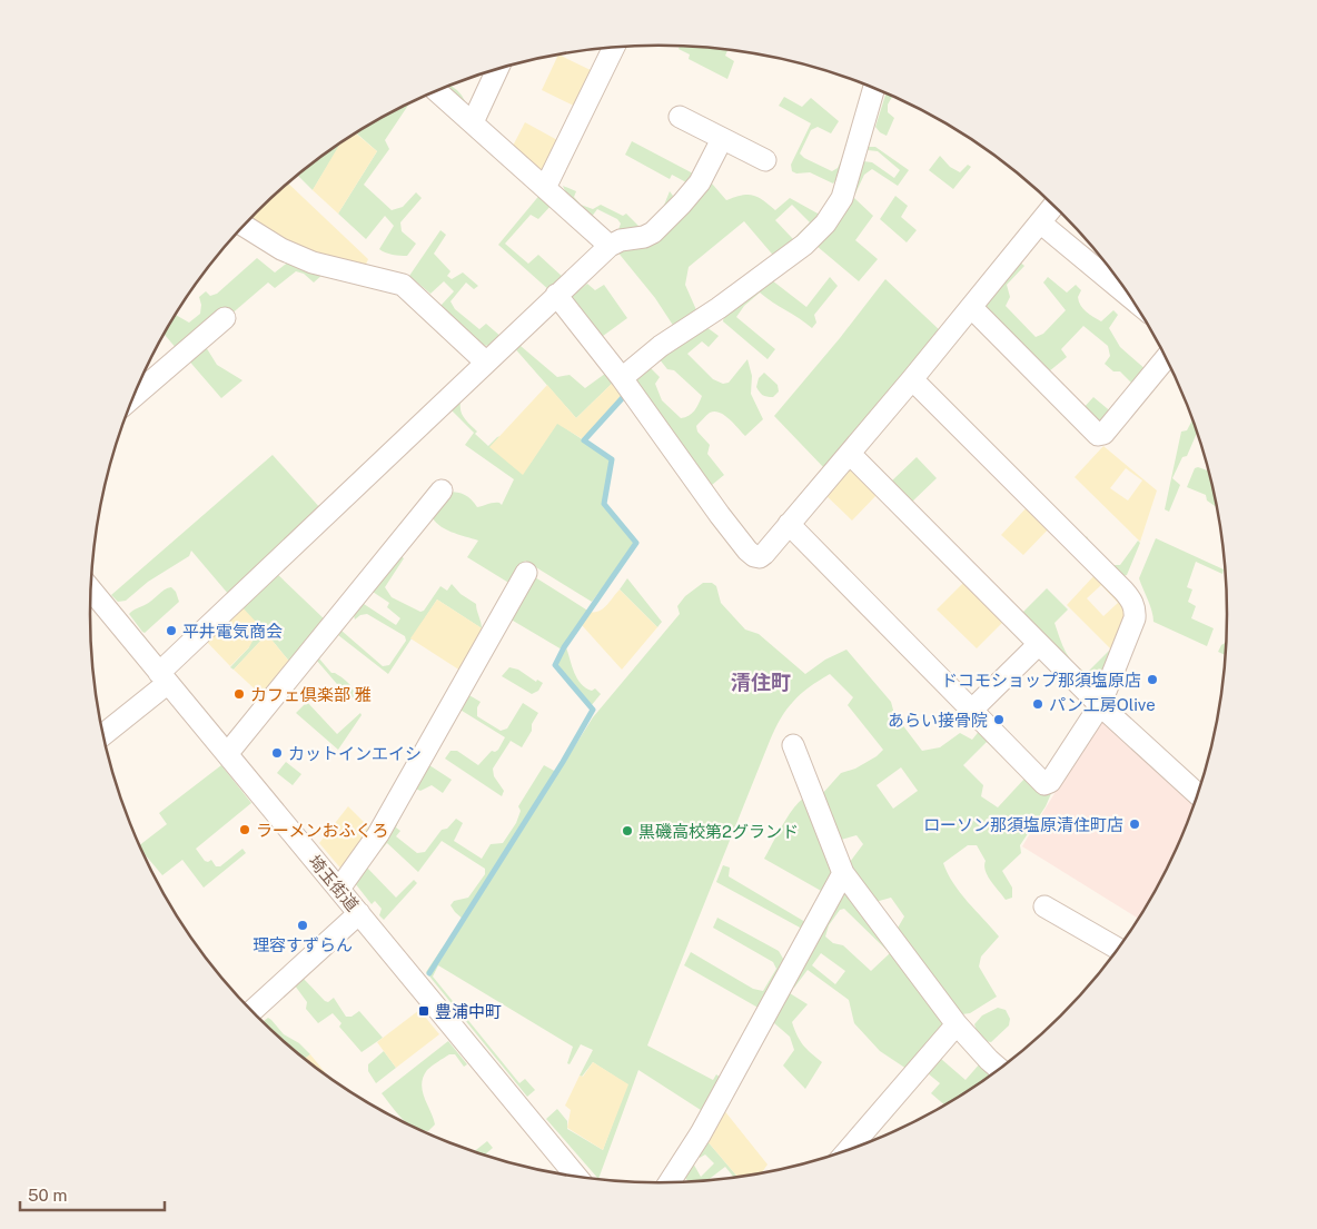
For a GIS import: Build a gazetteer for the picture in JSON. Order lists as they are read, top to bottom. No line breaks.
{"streets":{"street":["埼玉街道"]},"districts":["清住町"],"places":{"other":["平井電気商会","ドコモショップ那須塩原店","カフェ倶楽部 雅","パン工房Olive","あらい接骨院","カットインエイシ","ローソン那須塩原清住町店","ラーメンおふくろ","黒磯高校第2グランド","理容すずらん"],"transit":["豊浦中町"]},"scale_bar":"50 m"}
